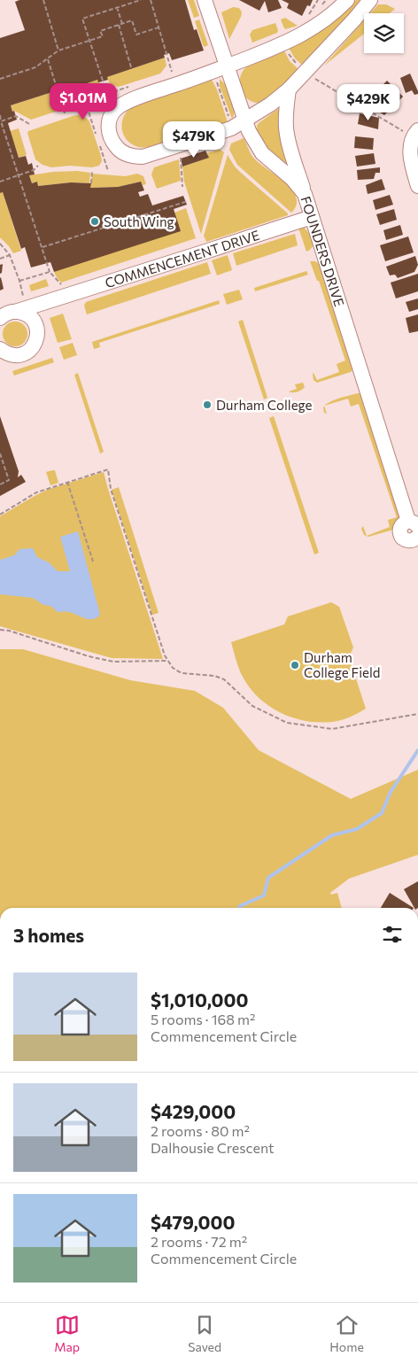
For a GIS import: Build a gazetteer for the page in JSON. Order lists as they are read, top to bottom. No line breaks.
{"streets":{"street":["FOUNDERS DRIVE","COMMENCEMENT DRIVE"]},"crossings":[["FOUNDERS DRIVE","COMMENCEMENT DRIVE"]],"places":["South Wing","Durham College","Durham College Field"],"page":{"price":["$1.01M","$429K","$479K"],"heading":"3 homes","list":[{"name":"$1,010,000","note":"5 rooms · 168 m² · Commencement Circle"},{"name":"$429,000","note":"2 rooms · 80 m² · Dalhousie Crescent"},{"name":"$479,000","note":"2 rooms · 72 m² · Commencement Circle"}],"tabs":["Map","Saved","Home"]}}
